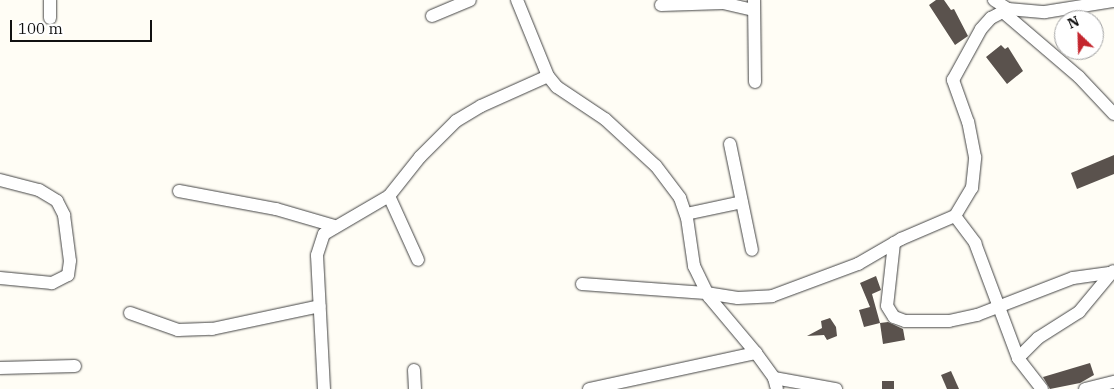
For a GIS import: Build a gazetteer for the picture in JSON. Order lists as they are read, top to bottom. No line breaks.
{"scale_bar":"100 m","north":"top left"}
